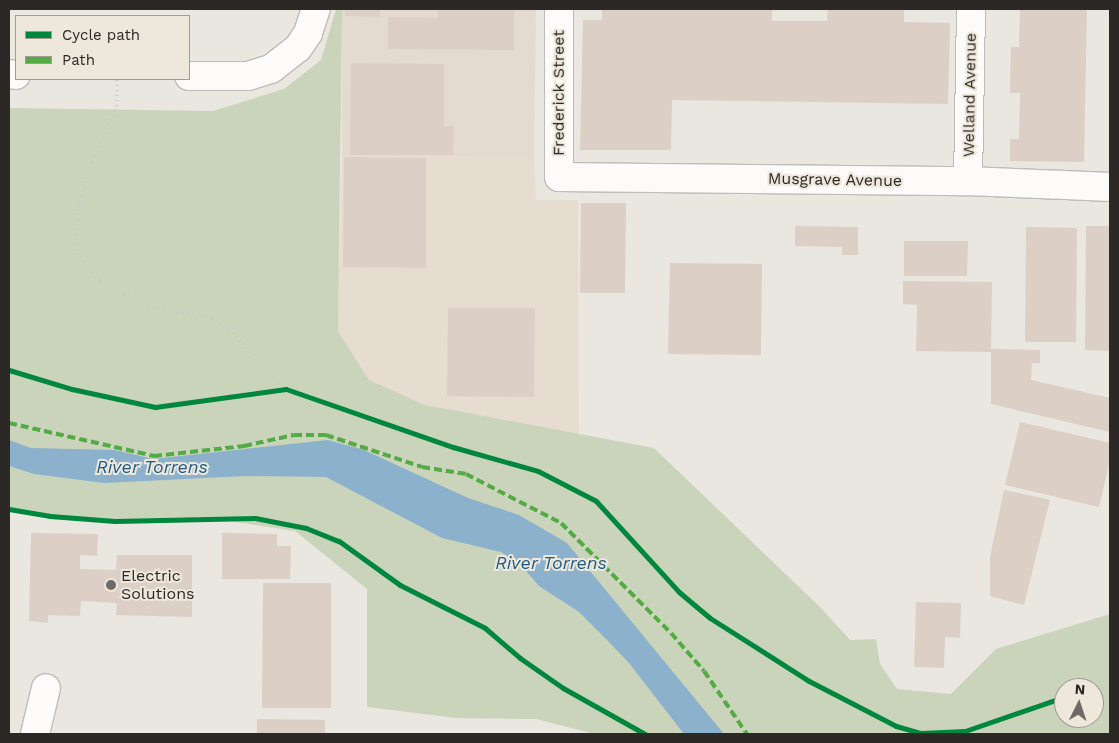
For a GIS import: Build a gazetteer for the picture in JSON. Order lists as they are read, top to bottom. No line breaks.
{"streets":{"street":["Frederick Street","Welland Avenue","Musgrave Avenue"]},"crossings":[["Frederick Street","Musgrave Avenue"],["Welland Avenue","Musgrave Avenue"]],"water":["River Torrens"],"places":["Electric Solutions"],"legend":["Cycle path","Path"],"north":"top"}
